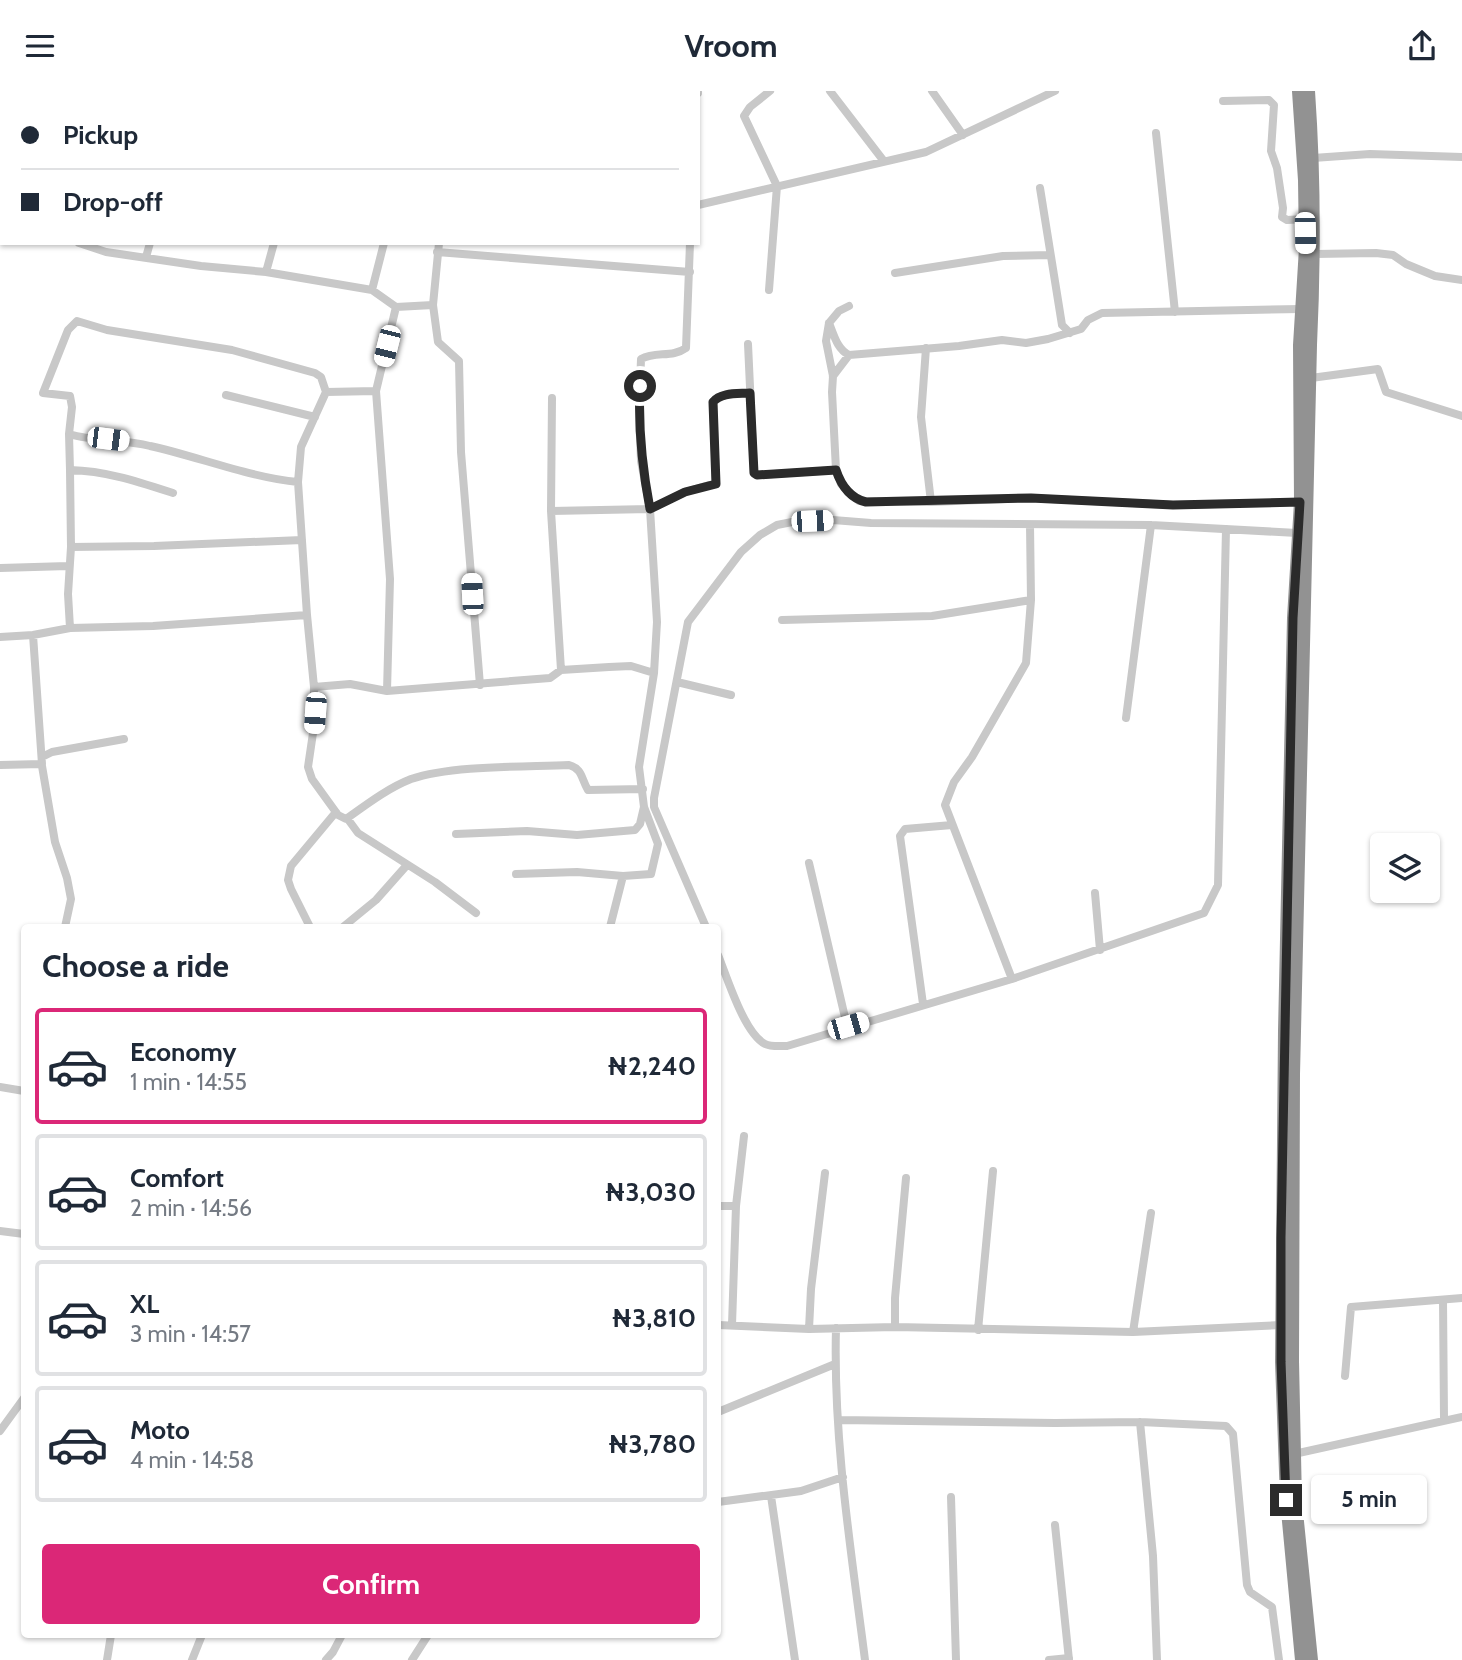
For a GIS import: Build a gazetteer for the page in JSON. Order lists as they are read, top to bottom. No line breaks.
{"page":{"header":"Vroom","banner":["Pickup","Drop-off"],"heading":"Choose a ride","list":[{"name":"Economy","note":"1 min · 14:55","value":"₦2,240"},{"name":"Comfort","note":"2 min · 14:56","value":"₦3,030"},{"name":"XL","note":"3 min · 14:57","value":"₦3,810"},{"name":"Moto","note":"4 min · 14:58","value":"₦3,780"}],"bubble":"5 min","buttons":"Confirm"}}
